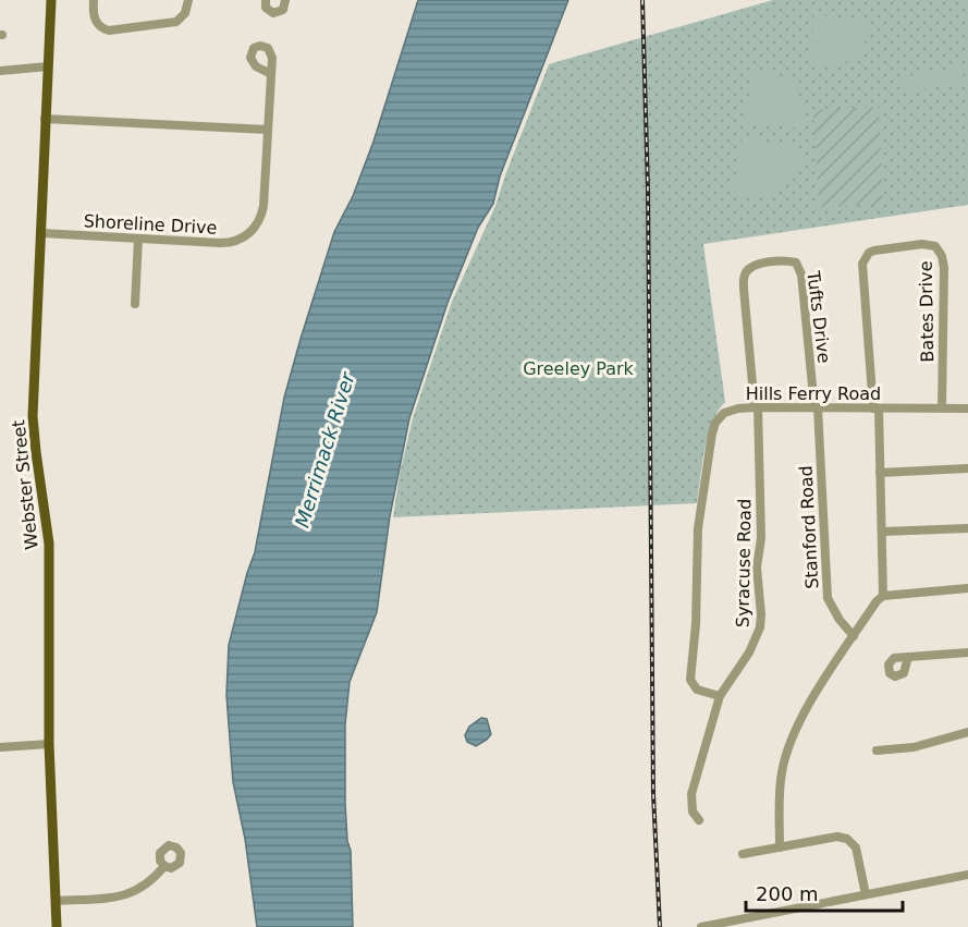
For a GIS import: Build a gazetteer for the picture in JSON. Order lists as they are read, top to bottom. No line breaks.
{"streets":{"main road":["Webster Street"],"street":["Shoreline Drive","Bates Drive","Tufts Drive","Hills Ferry Road","Stanford Road","Syracuse Road"]},"crossings":[["Shoreline Drive","Webster Street"],["Bates Drive","Hills Ferry Road"],["Tufts Drive","Hills Ferry Road"],["Tufts Drive","Stanford Road"],["Tufts Drive","Syracuse Road"],["Hills Ferry Road","Stanford Road"],["Hills Ferry Road","Syracuse Road"]],"water":["Merrimack River"],"parks":["Greeley Park"],"scale_bar":"200 m"}
